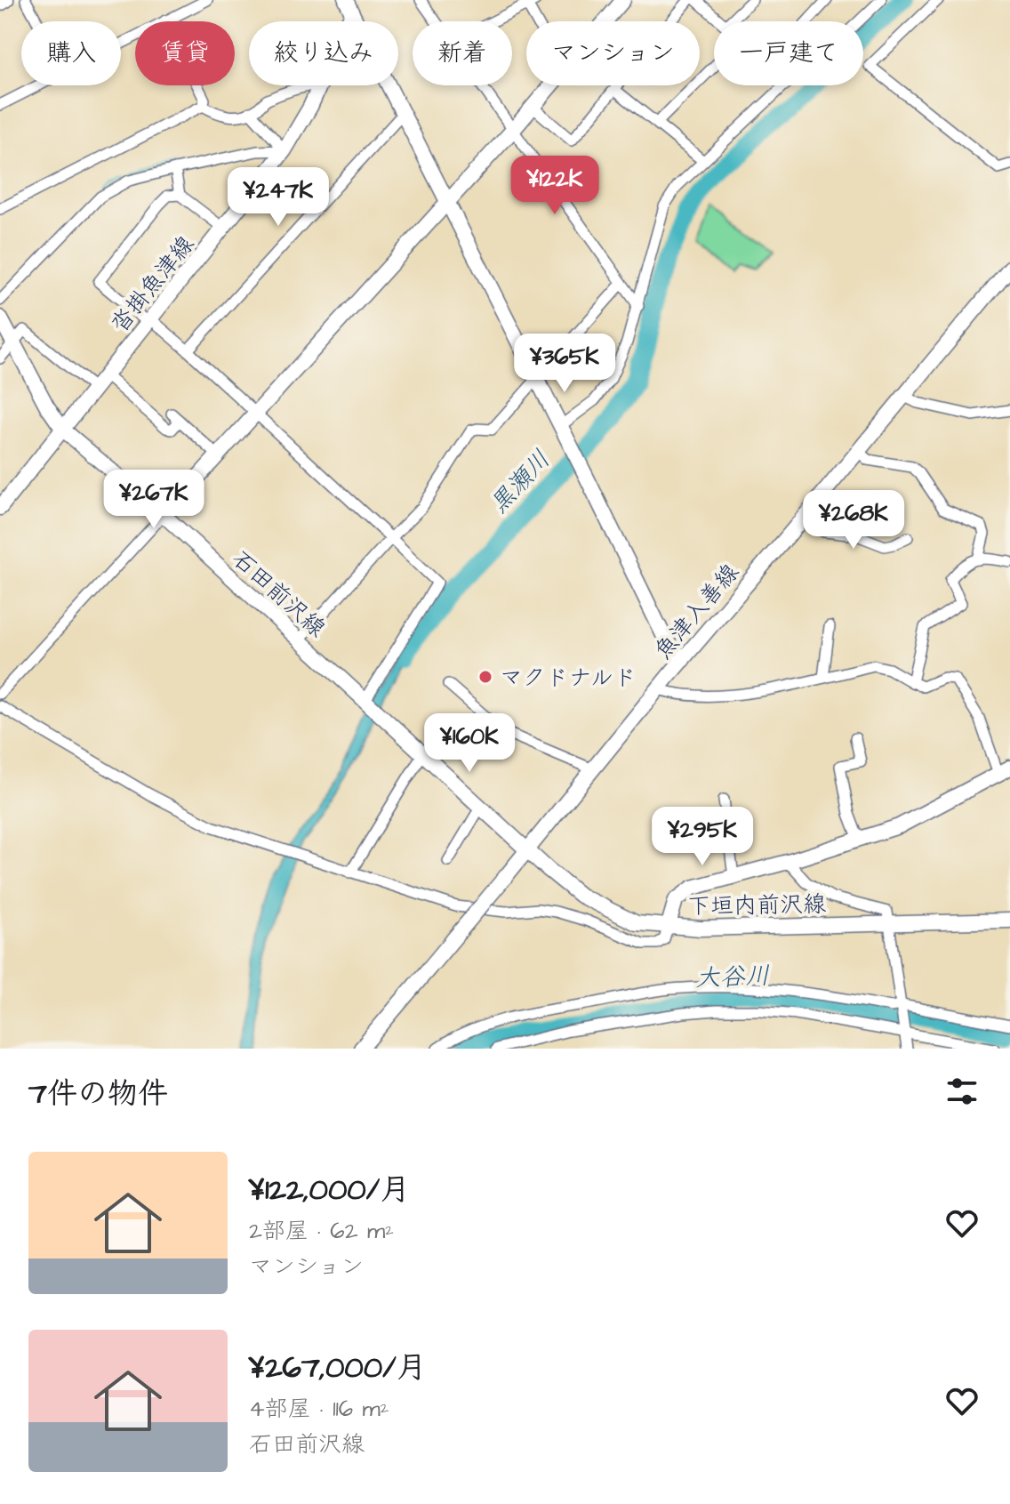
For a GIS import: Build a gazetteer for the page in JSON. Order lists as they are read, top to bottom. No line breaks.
{"streets":{"main road":["沓掛魚津線","石田前沢線","魚津入善線","下垣内前沢線"]},"crossings":[["沓掛魚津線","石田前沢線"],["石田前沢線","魚津入善線"],["石田前沢線","下垣内前沢線"],["魚津入善線","下垣内前沢線"]],"water":["黒瀬川","大谷川"],"places":["マクドナルド"],"page":{"chip":["購入","賃貸","絞り込み","新着","マンション","一戸建て"],"price":["¥122K","¥247K","¥365K","¥267K","¥268K","¥160K","¥295K"],"heading":"7件の物件","list":[{"name":"¥122,000/月","note":"2部屋 · 62 m² · マンション"},{"name":"¥267,000/月","note":"4部屋 · 116 m² · 石田前沢線"}]}}
